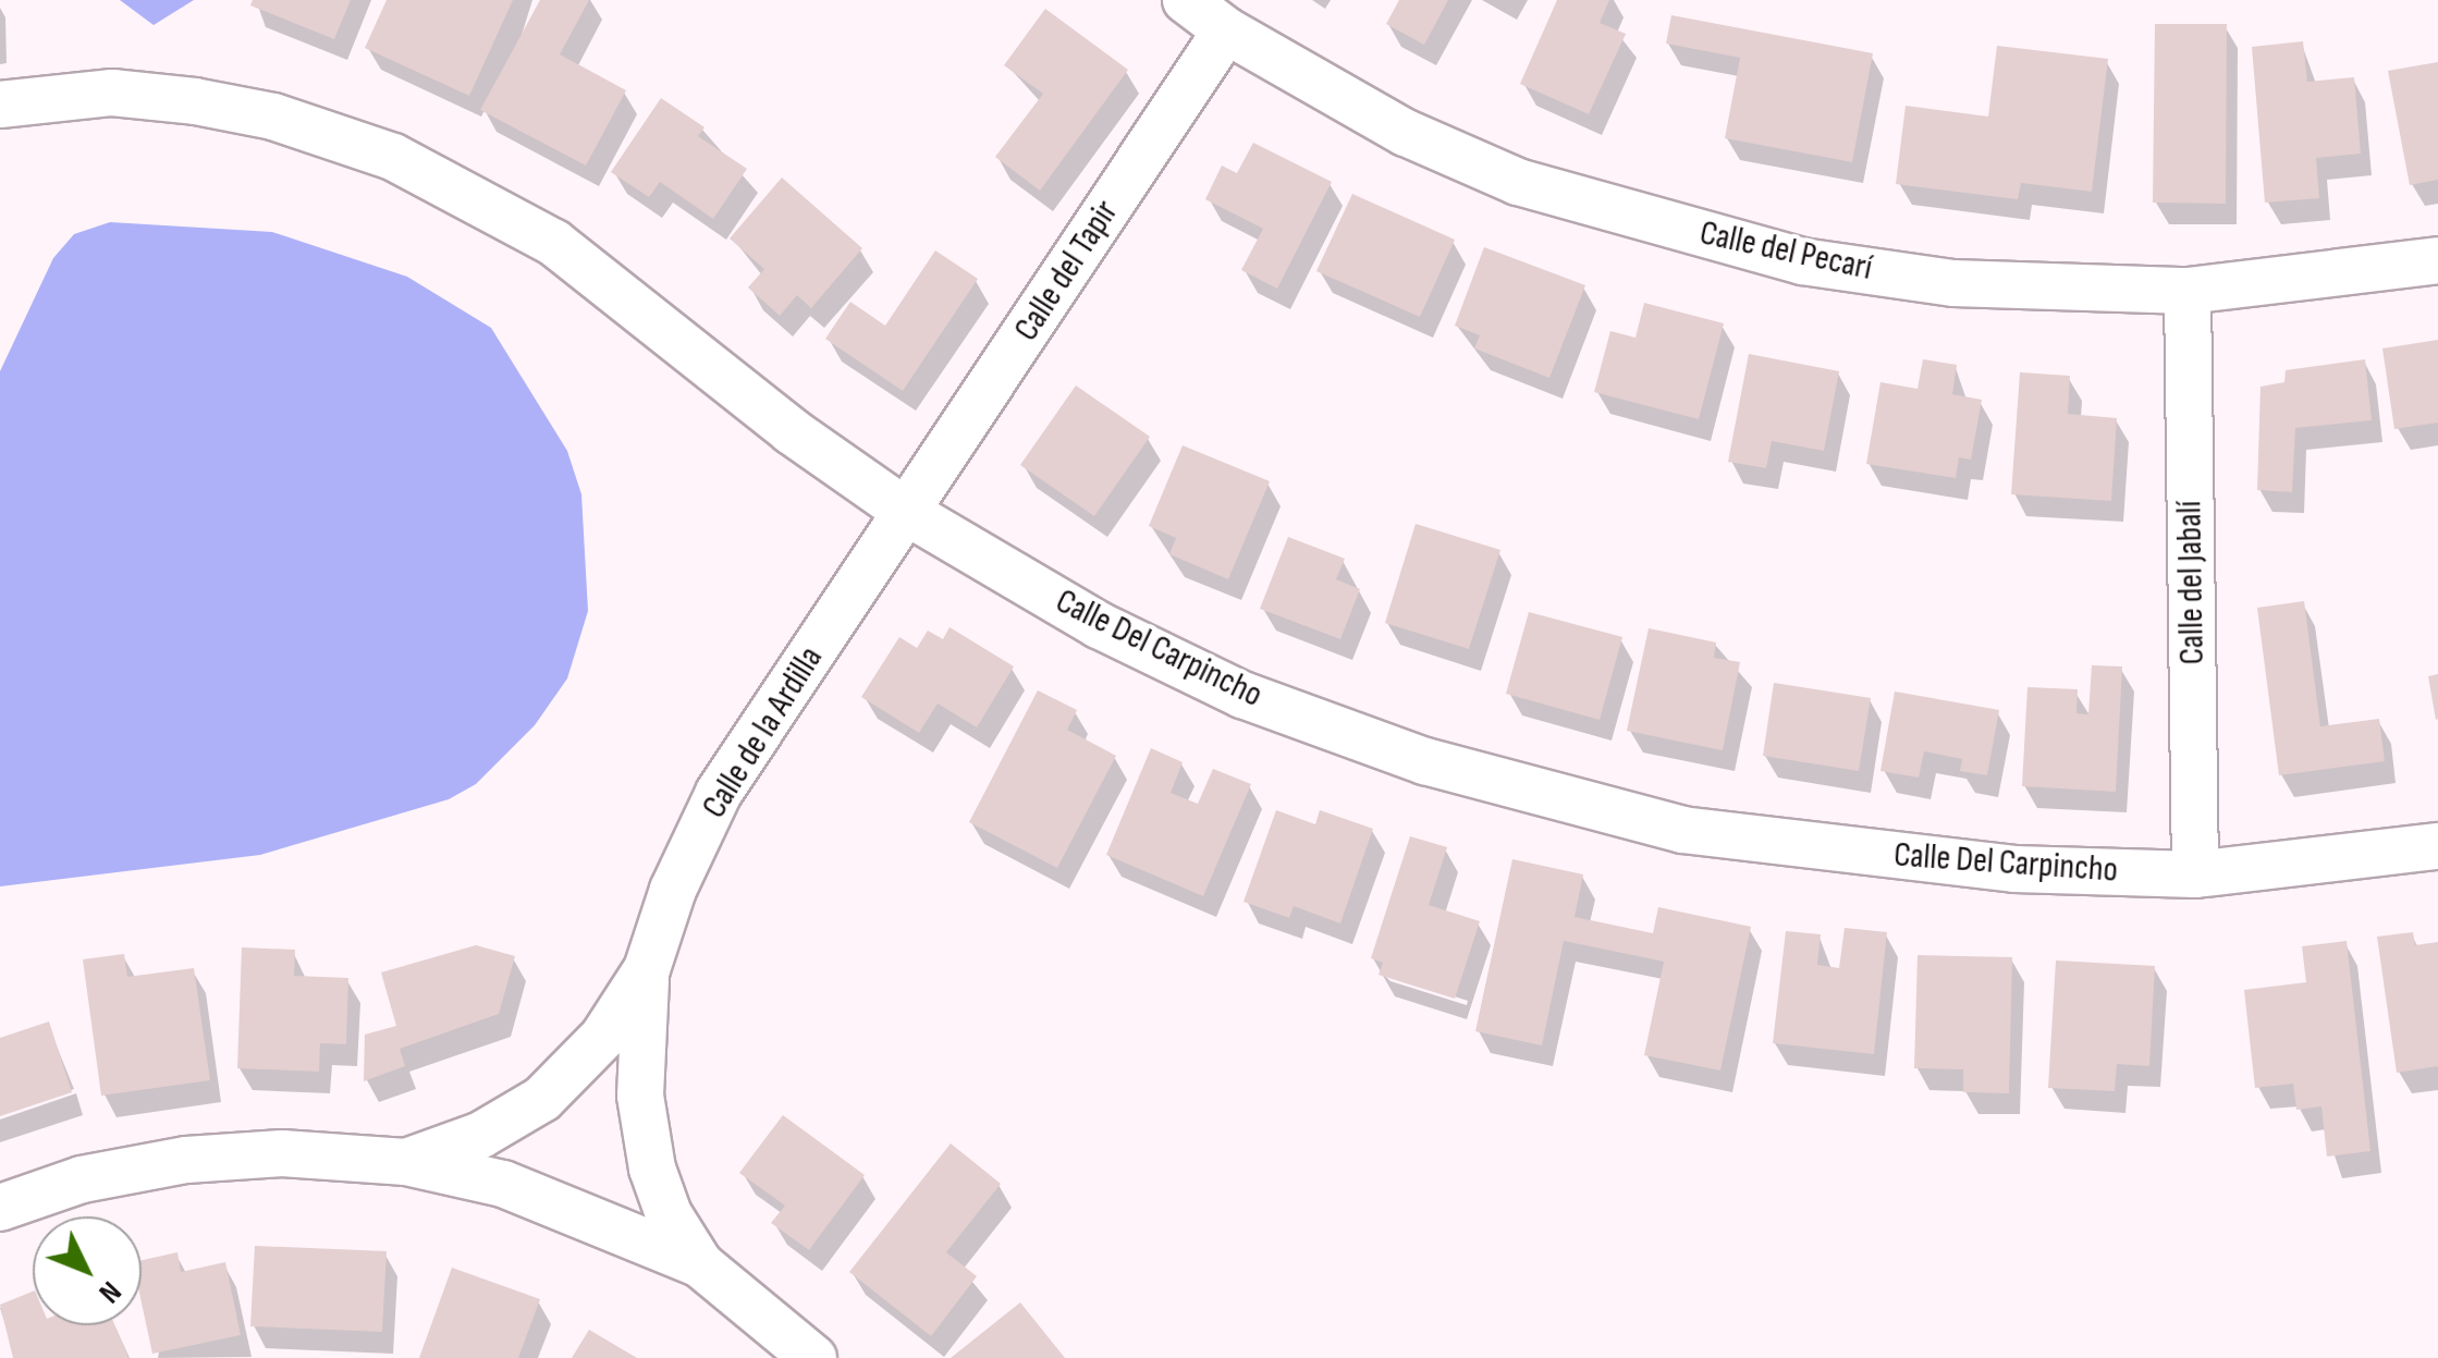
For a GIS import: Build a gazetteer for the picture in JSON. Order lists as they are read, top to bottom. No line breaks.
{"streets":{"street":["Calle del Pecarí","Calle del Tapir","Calle del Jabalí","Calle Del Carpincho","Calle de la Ardilla"]},"crossings":[["Calle del Pecarí","Calle del Tapir"],["Calle del Pecarí","Calle del Jabalí"],["Calle del Tapir","Calle Del Carpincho"],["Calle del Tapir","Calle de la Ardilla"],["Calle del Jabalí","Calle Del Carpincho"],["Calle Del Carpincho","Calle de la Ardilla"]],"north":"bottom right"}
